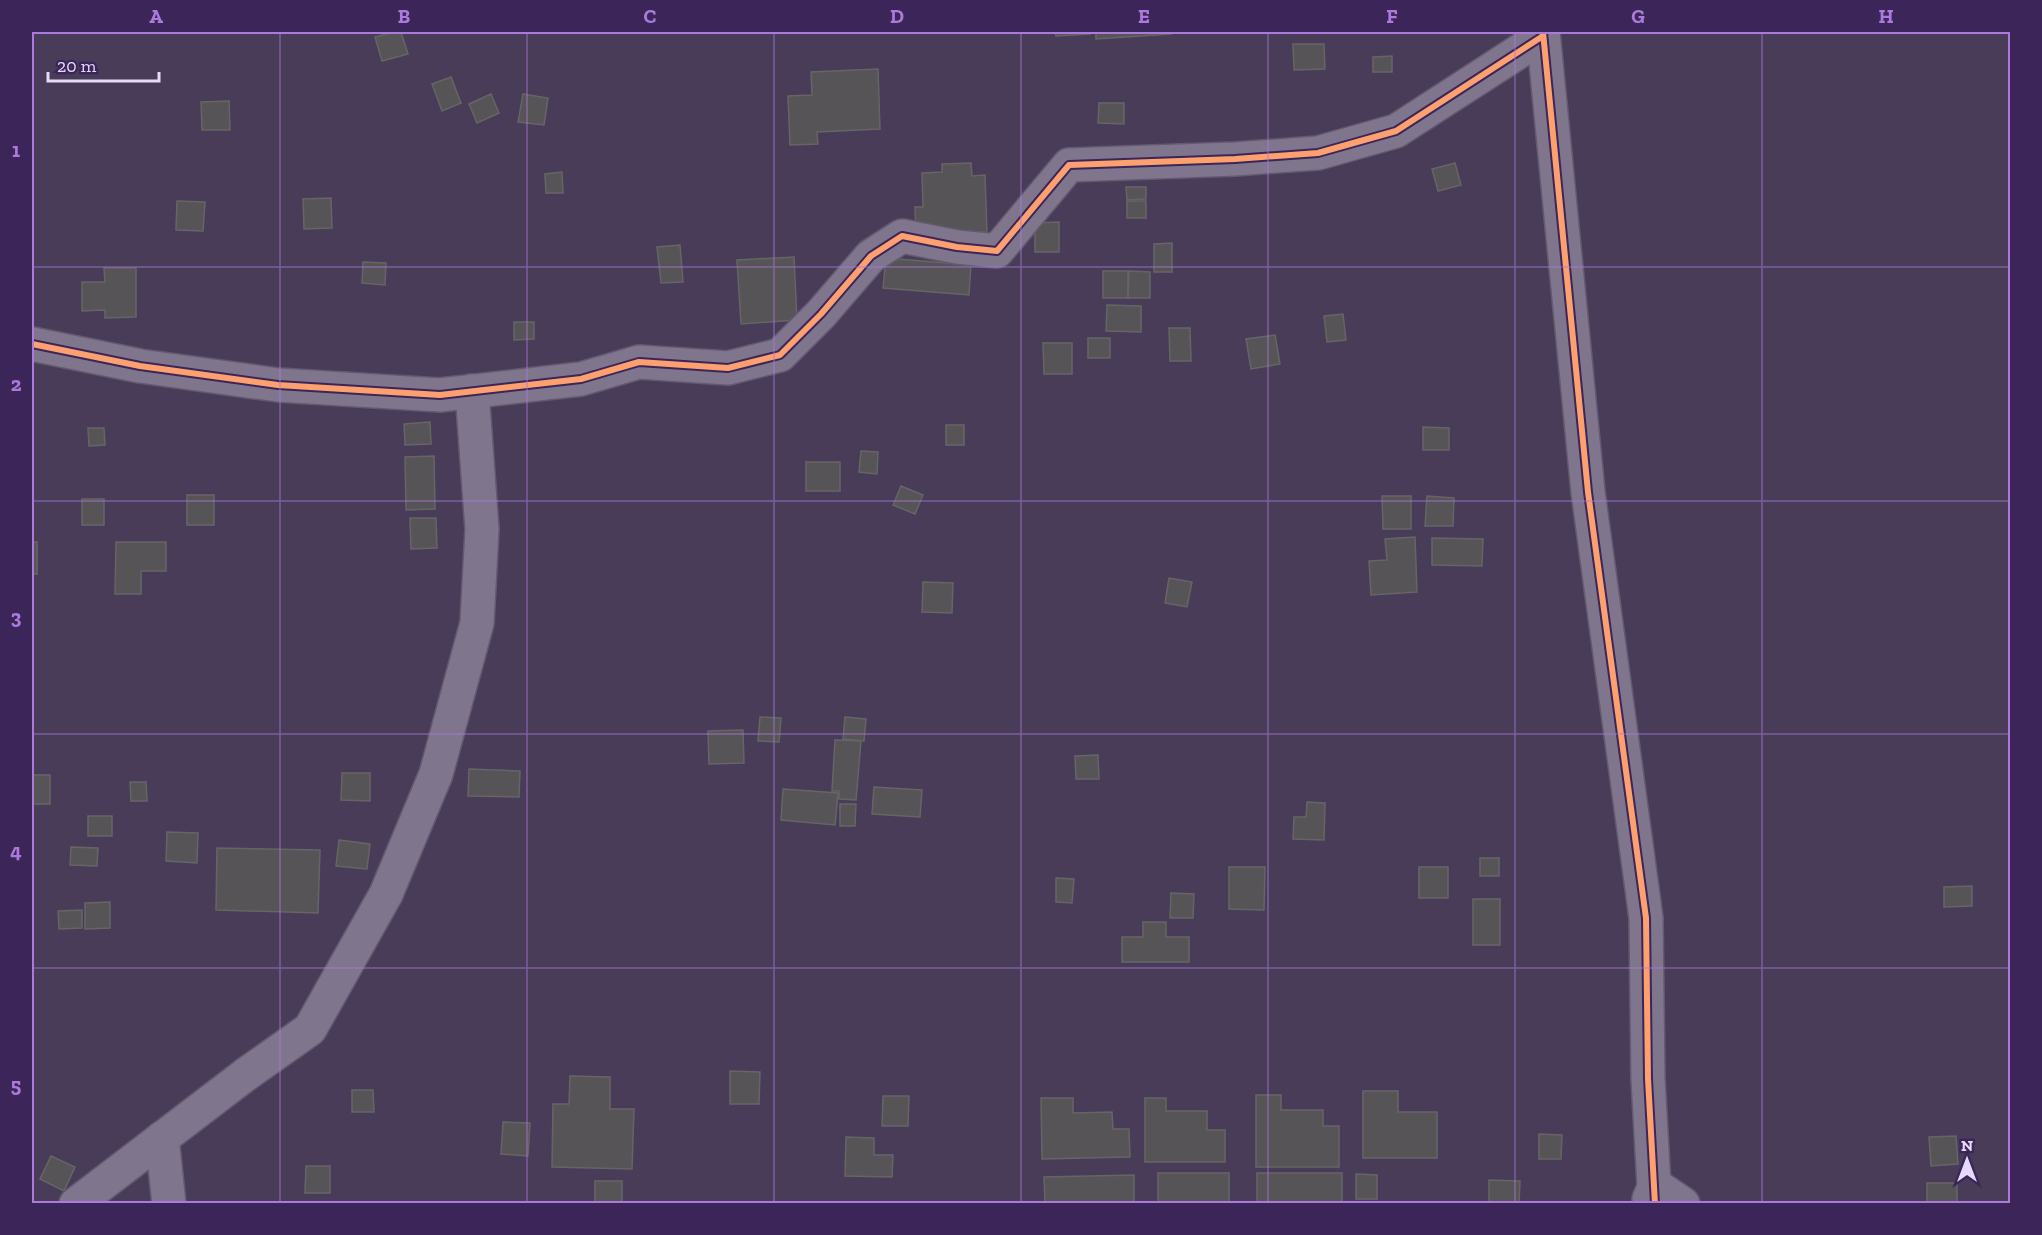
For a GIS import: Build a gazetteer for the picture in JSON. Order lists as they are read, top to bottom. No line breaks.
{"scale_bar":"20 m","north":"top","grid":{"columns":["A","B","C","D","E","F","G","H"],"rows":["1","2","3","4","5"]}}
